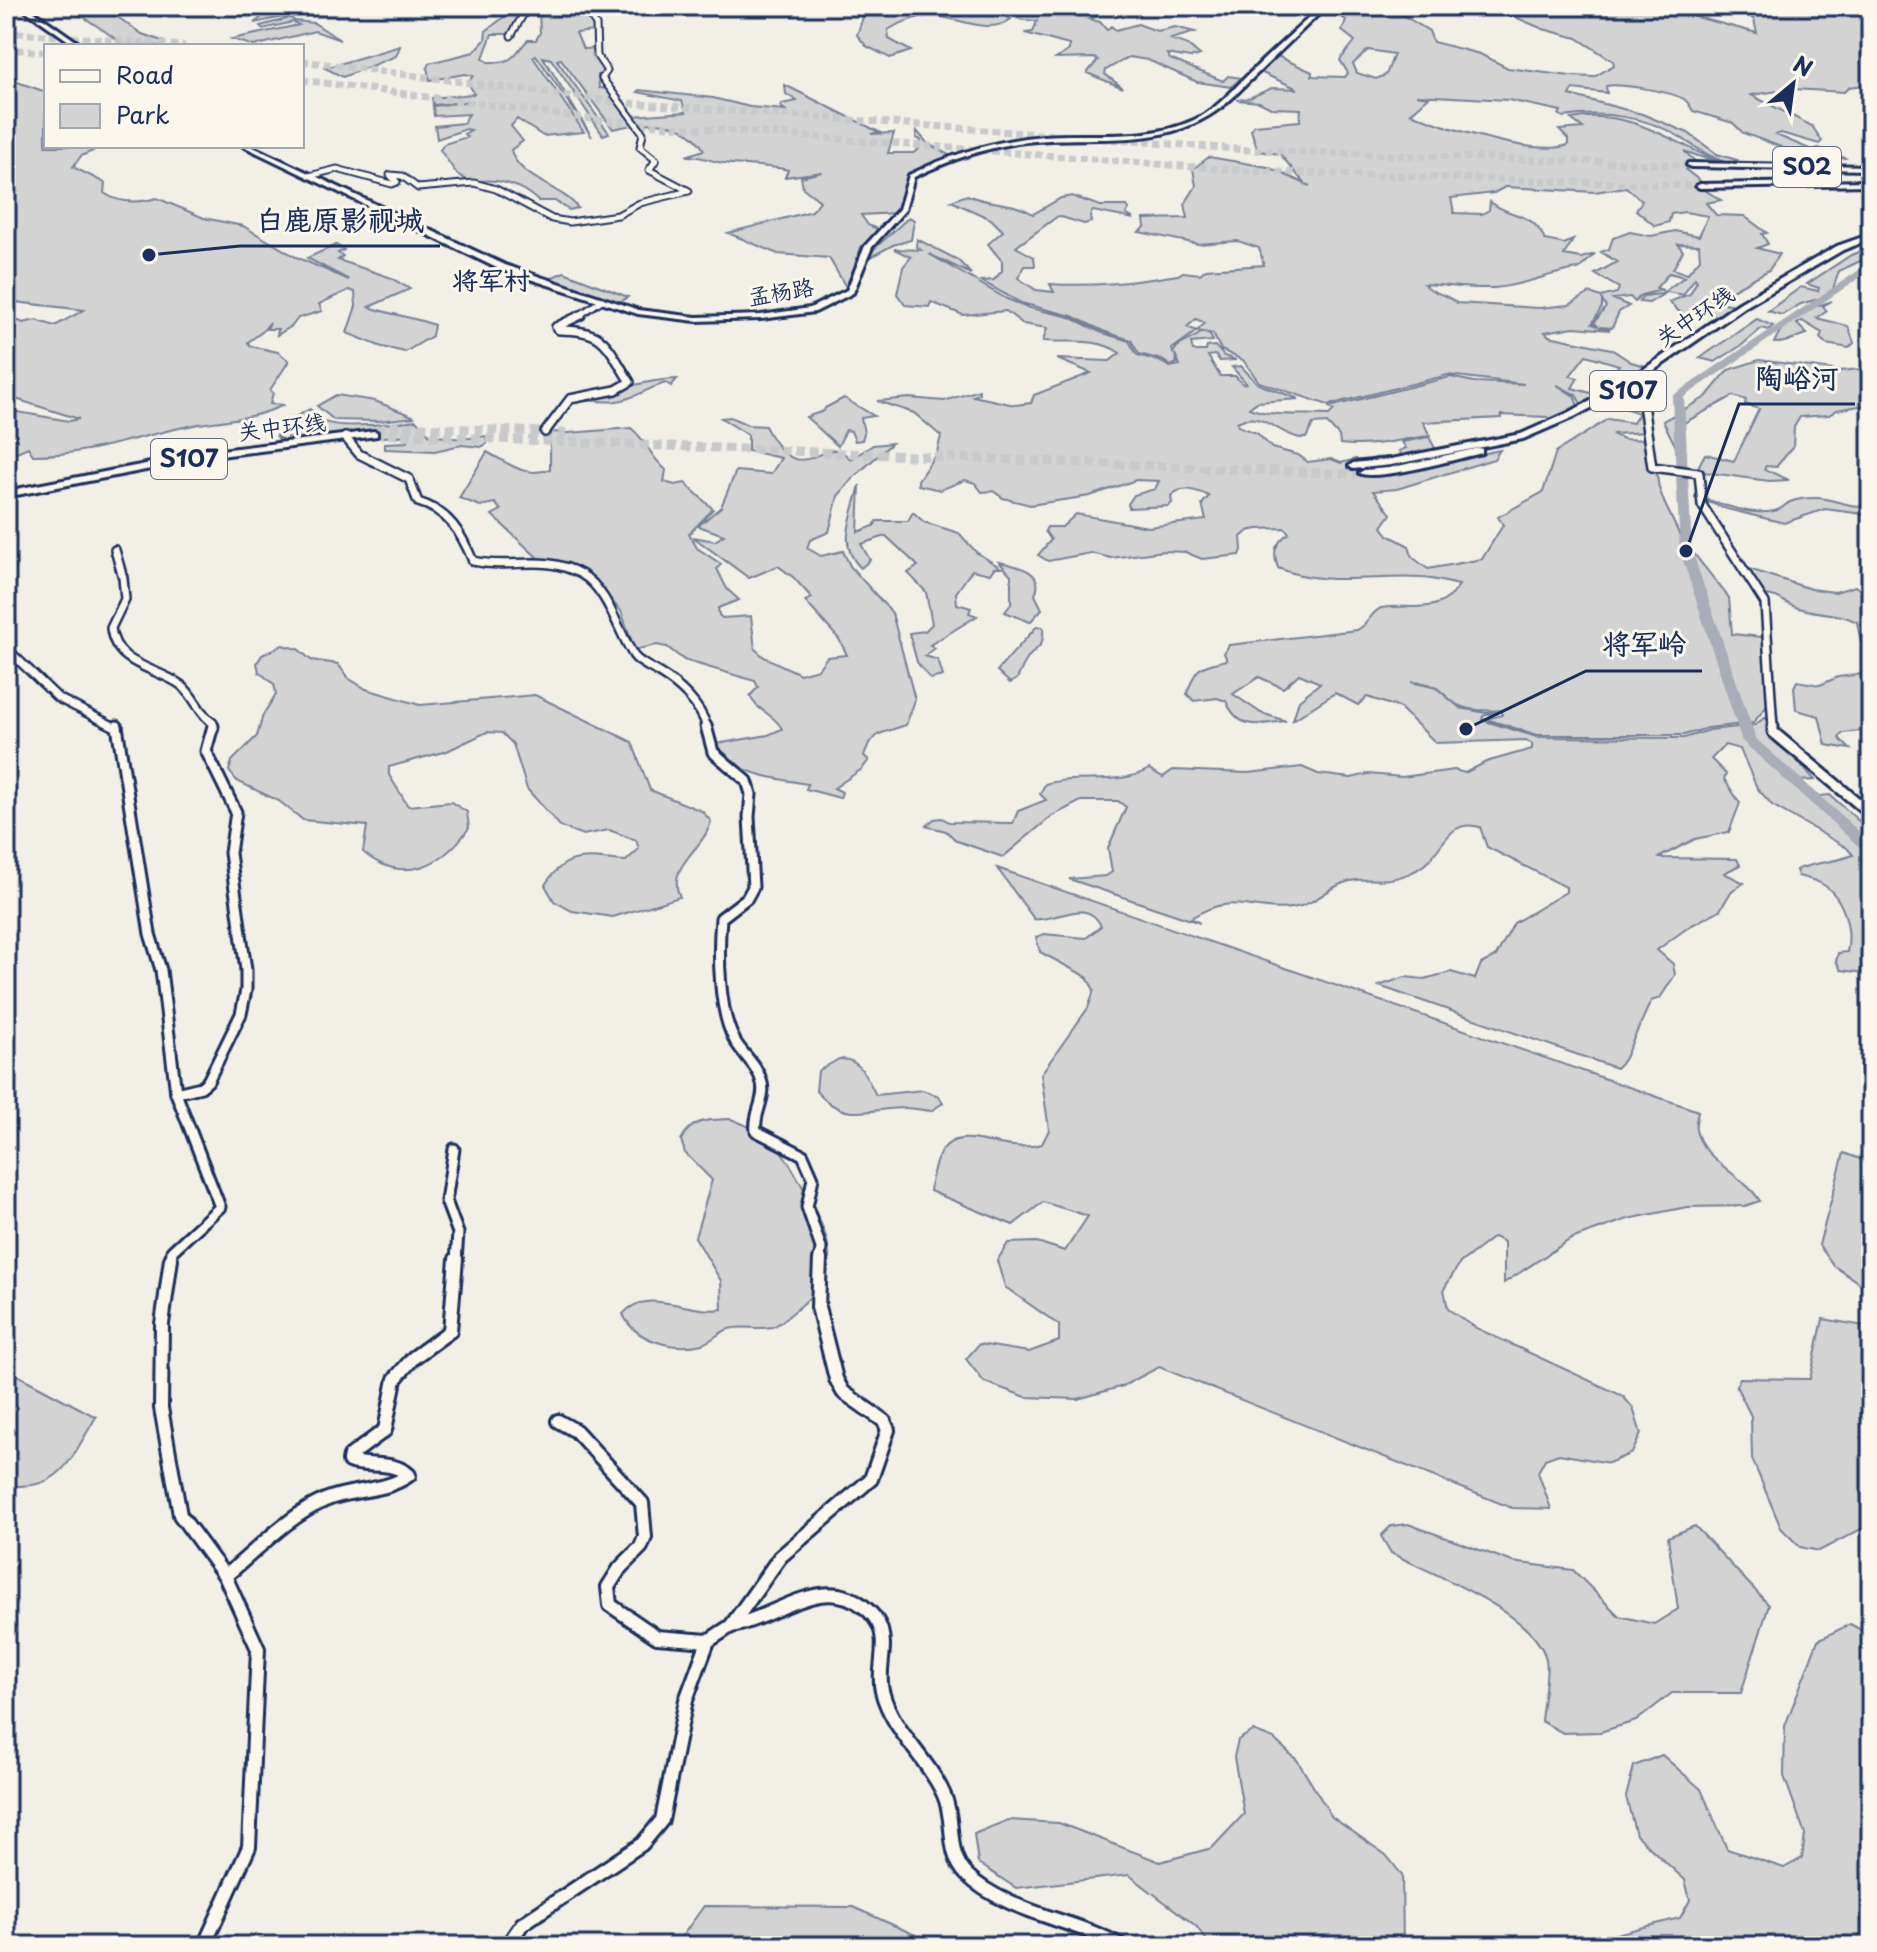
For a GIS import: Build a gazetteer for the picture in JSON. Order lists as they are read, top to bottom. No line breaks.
{"streets":{"highway":["S02","关中环线","S107"],"main road":["孟杨路"]},"districts":["将军村"],"places":["白鹿原影视城","陶峪河","将军岭"],"legend":["Road","Park"],"north":"top right"}
